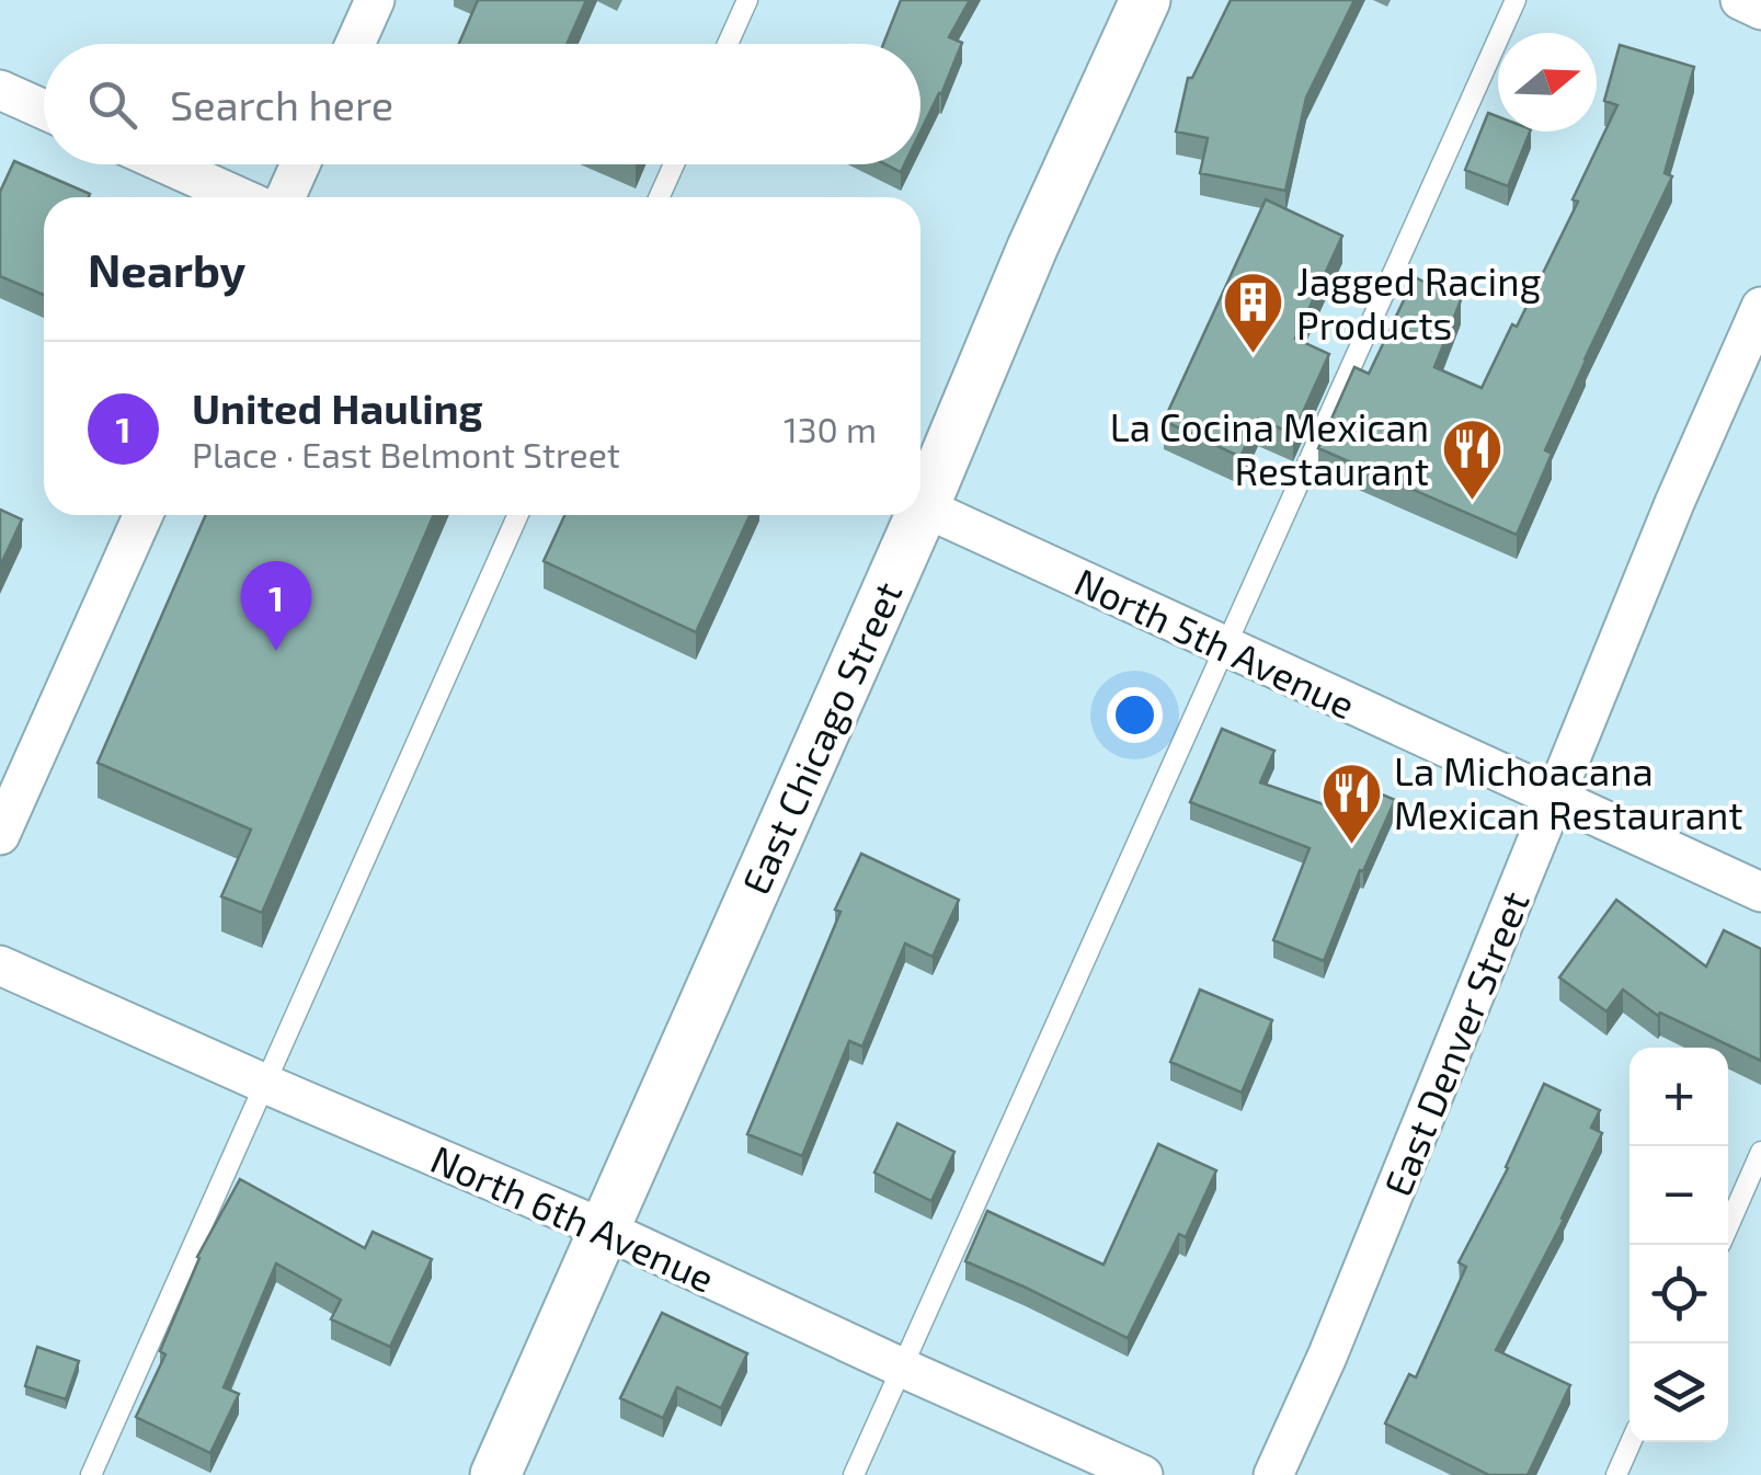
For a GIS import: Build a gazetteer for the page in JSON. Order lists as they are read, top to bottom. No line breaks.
{"streets":{"street":["North 5th Avenue","East Chicago Street","East Denver Street","North 6th Avenue"]},"crossings":[["North 5th Avenue","East Denver Street"],["East Chicago Street","North 6th Avenue"]],"places":{"building":["Jagged Racing Products"],"restaurant":["La Cocina Mexican Restaurant","La Michoacana Mexican Restaurant"]},"north":"right","page":{"search":"Search here","heading":"Nearby","list":[{"mark":"1","name":"United Hauling","note":"Place · East Belmont Street","value":"130 m"}],"pins":"1","map_buttons":["+","−"]}}
